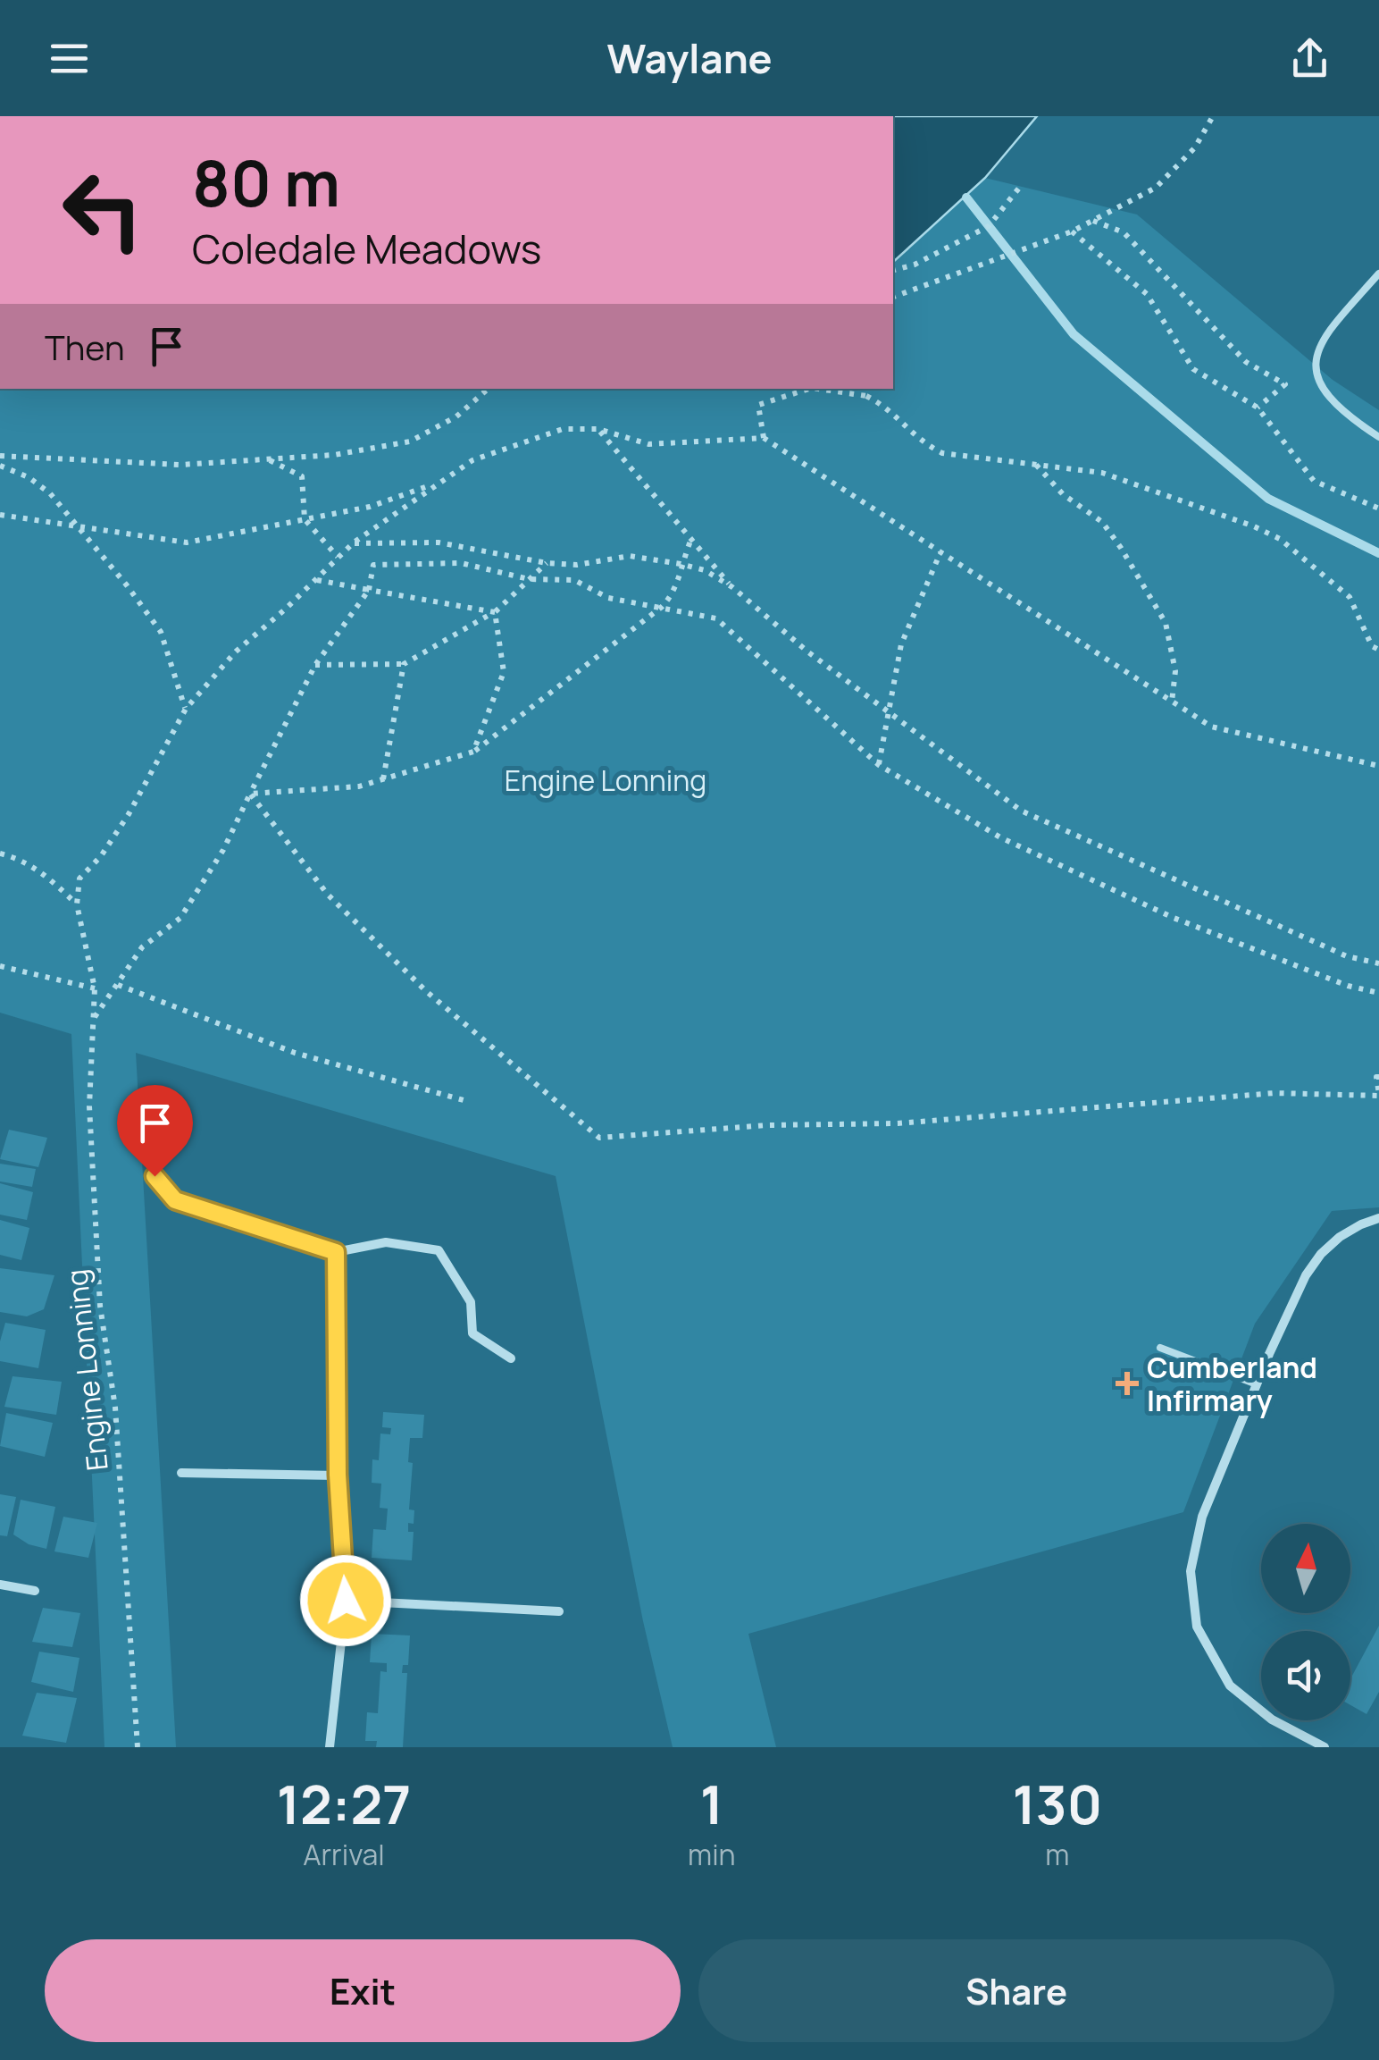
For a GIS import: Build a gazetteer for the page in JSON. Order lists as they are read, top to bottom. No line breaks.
{"streets":{"path":["Engine Lonning"]},"parks":["Engine Lonning"],"places":{"health":["Cumberland Infirmary"]},"north":"top","page":{"header":"Waylane","turn":["80 m","Coledale Meadows"],"then":"Then","eta":["12:27","Arrival","1","min","130","m"],"buttons":["Exit","Share"]}}
